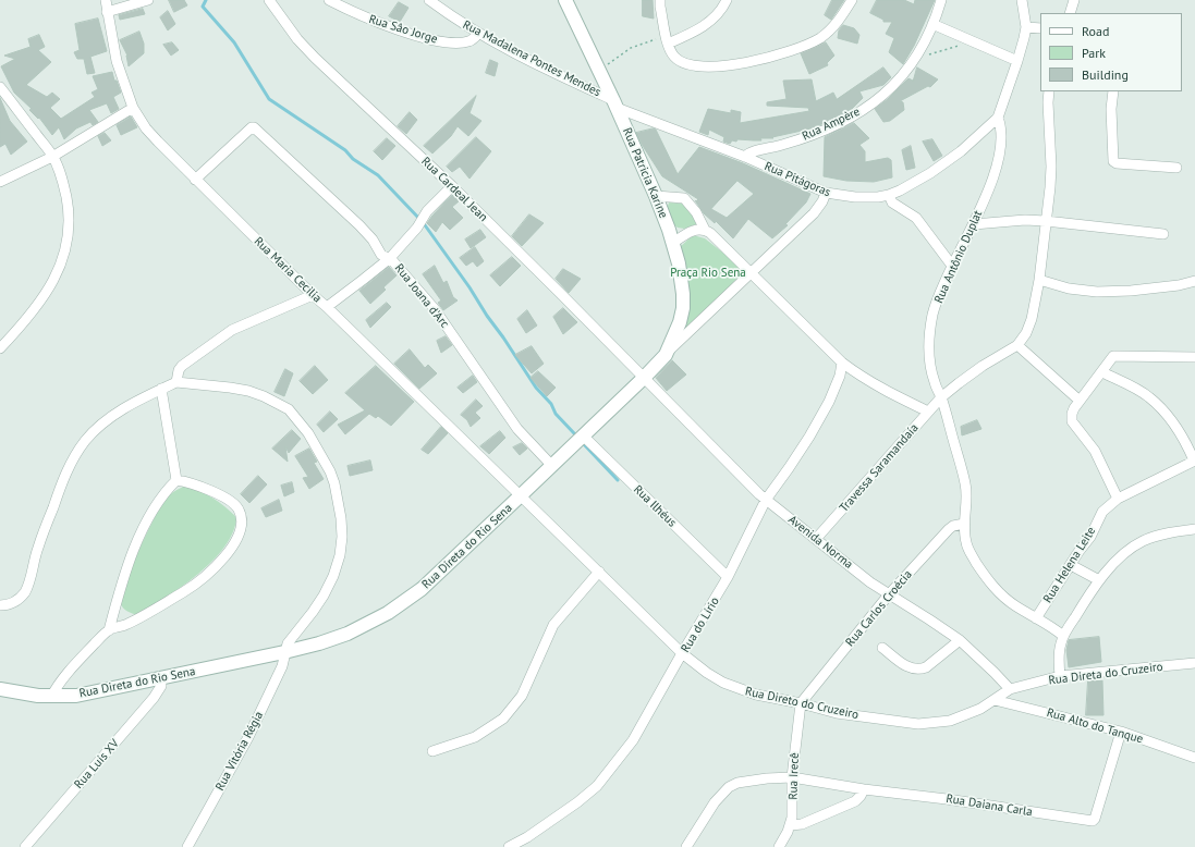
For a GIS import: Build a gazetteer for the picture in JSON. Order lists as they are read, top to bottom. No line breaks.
{"streets":{"main road":["Rua Patricia Karine","Rua Direta do Rio Sena"],"street":["Rua Sâo Jorge","Rua Madalena Pontes Mendes","Rua Ampère","Rua Pitágoras","Rua Cardeal Jean","Rua Antônio Duplat","Rua Maria Cecilia","Rua Joana d'Arc","Travessa Saramandaía","Rua Ilhéus","Avenida Norma","Rua Helena Leite","Rua Carlos Croécia","Rua do Lírio","Rua Direta do Cruzeiro","Rua Direto do Cruzeiro","Rua Alto do Tanque","Rua Vitória Régia","Rua Luís XV","Rua Irecê","Rua Daiana Carla"]},"crossings":[["Rua Sâo Jorge","Rua Madalena Pontes Mendes"],["Rua Madalena Pontes Mendes","Rua Patricia Karine"],["Rua Madalena Pontes Mendes","Rua Pitágoras"],["Rua Ampère","Rua Pitágoras"],["Rua Patricia Karine","Rua Pitágoras"],["Rua Patricia Karine","Rua Direta do Rio Sena"],["Rua Pitágoras","Rua Antônio Duplat"],["Rua Pitágoras","Rua Direta do Rio Sena"],["Rua Cardeal Jean","Avenida Norma"],["Rua Cardeal Jean","Rua Direta do Rio Sena"],["Rua Antônio Duplat","Travessa Saramandaía"],["Rua Antônio Duplat","Rua Helena Leite"],["Rua Antônio Duplat","Rua Carlos Croécia"],["Rua Maria Cecilia","Rua Joana d'Arc"],["Rua Maria Cecilia","Rua Direta do Rio Sena"],["Rua Maria Cecilia","Rua Direto do Cruzeiro"],["Rua Joana d'Arc","Rua Direta do Rio Sena"],["Travessa Saramandaía","Avenida Norma"],["Rua Ilhéus","Rua Direta do Rio Sena"],["Rua Ilhéus","Rua do Lírio"],["Avenida Norma","Rua Direta do Rio Sena"],["Avenida Norma","Rua Carlos Croécia"],["Avenida Norma","Rua do Lírio"],["Avenida Norma","Rua Direta do Cruzeiro"],["Rua Direta do Rio Sena","Rua Direto do Cruzeiro"],["Rua Direta do Rio Sena","Rua Vitória Régia"],["Rua Direta do Rio Sena","Rua Luís XV"],["Rua Carlos Croécia","Rua Direto do Cruzeiro"],["Rua Carlos Croécia","Rua Irecê"],["Rua do Lírio","Rua Direto do Cruzeiro"],["Rua Direta do Cruzeiro","Rua Direto do Cruzeiro"],["Rua Direta do Cruzeiro","Rua Alto do Tanque"],["Rua Direto do Cruzeiro","Rua Alto do Tanque"],["Rua Direto do Cruzeiro","Rua Irecê"],["Rua Alto do Tanque","Rua Daiana Carla"],["Rua Irecê","Rua Daiana Carla"]],"parks":["Praça Rio Sena"],"legend":["Road","Park","Building"]}
